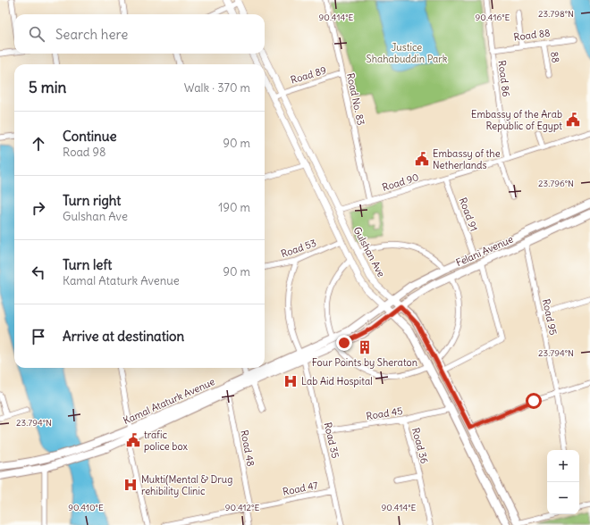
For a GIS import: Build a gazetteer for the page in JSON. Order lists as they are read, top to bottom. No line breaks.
{"streets":{"main road":["Felani Avenue","Gulshan Ave","Kamal Ataturk Avenue"],"street":["Road 88","88","Road 89","Road 86","Road No. 83","Road 90","Road 91","Road 53","Road 95","Road 45","Road 35","Road 36","Road 48","Road 47"]},"crossings":[["Road 88","88"],["Road 88","Road 86"],["Road 89","Road No. 83"],["Road 89","Gulshan Ave"],["Road 86","Road 90"],["Road No. 83","Road 90"],["Road 90","Road 91"],["Road 90","Gulshan Ave"],["Road 91","Felani Avenue"],["Road 53","Gulshan Ave"],["Felani Avenue","Gulshan Ave"],["Felani Avenue","Road 95"],["Felani Avenue","Kamal Ataturk Avenue"],["Gulshan Ave","Kamal Ataturk Avenue"],["Gulshan Ave","Road 45"],["Kamal Ataturk Avenue","Road 35"],["Kamal Ataturk Avenue","Road 48"],["Road 45","Road 35"],["Road 45","Road 36"],["Road 35","Road 47"],["Road 48","Road 47"]],"parks":["Justice Shahabuddin Park"],"places":{"public building":["Embassy of the Arab Republic of Egypt","Embassy of the Netherlands","trafic police box"],"building":["Four Points by Sheraton"],"hospital":["Lab Aid Hospital","Mukti(Mental & Drug rehibility Clinic"]},"page":{"search":"Search here","heading":["5 min","Walk · 370 m"],"list":[["Continue","Road 98","90 m"],["Turn right","Gulshan Ave","190 m"],["Turn left","Kamal Ataturk Avenue","90 m"],"Arrive at destination"],"map_buttons":["+","−"]},"coordinates":["23.798°N","90.414°E","90.416°E","23.796°N","23.794°N","90.410°E","90.412°E"]}
